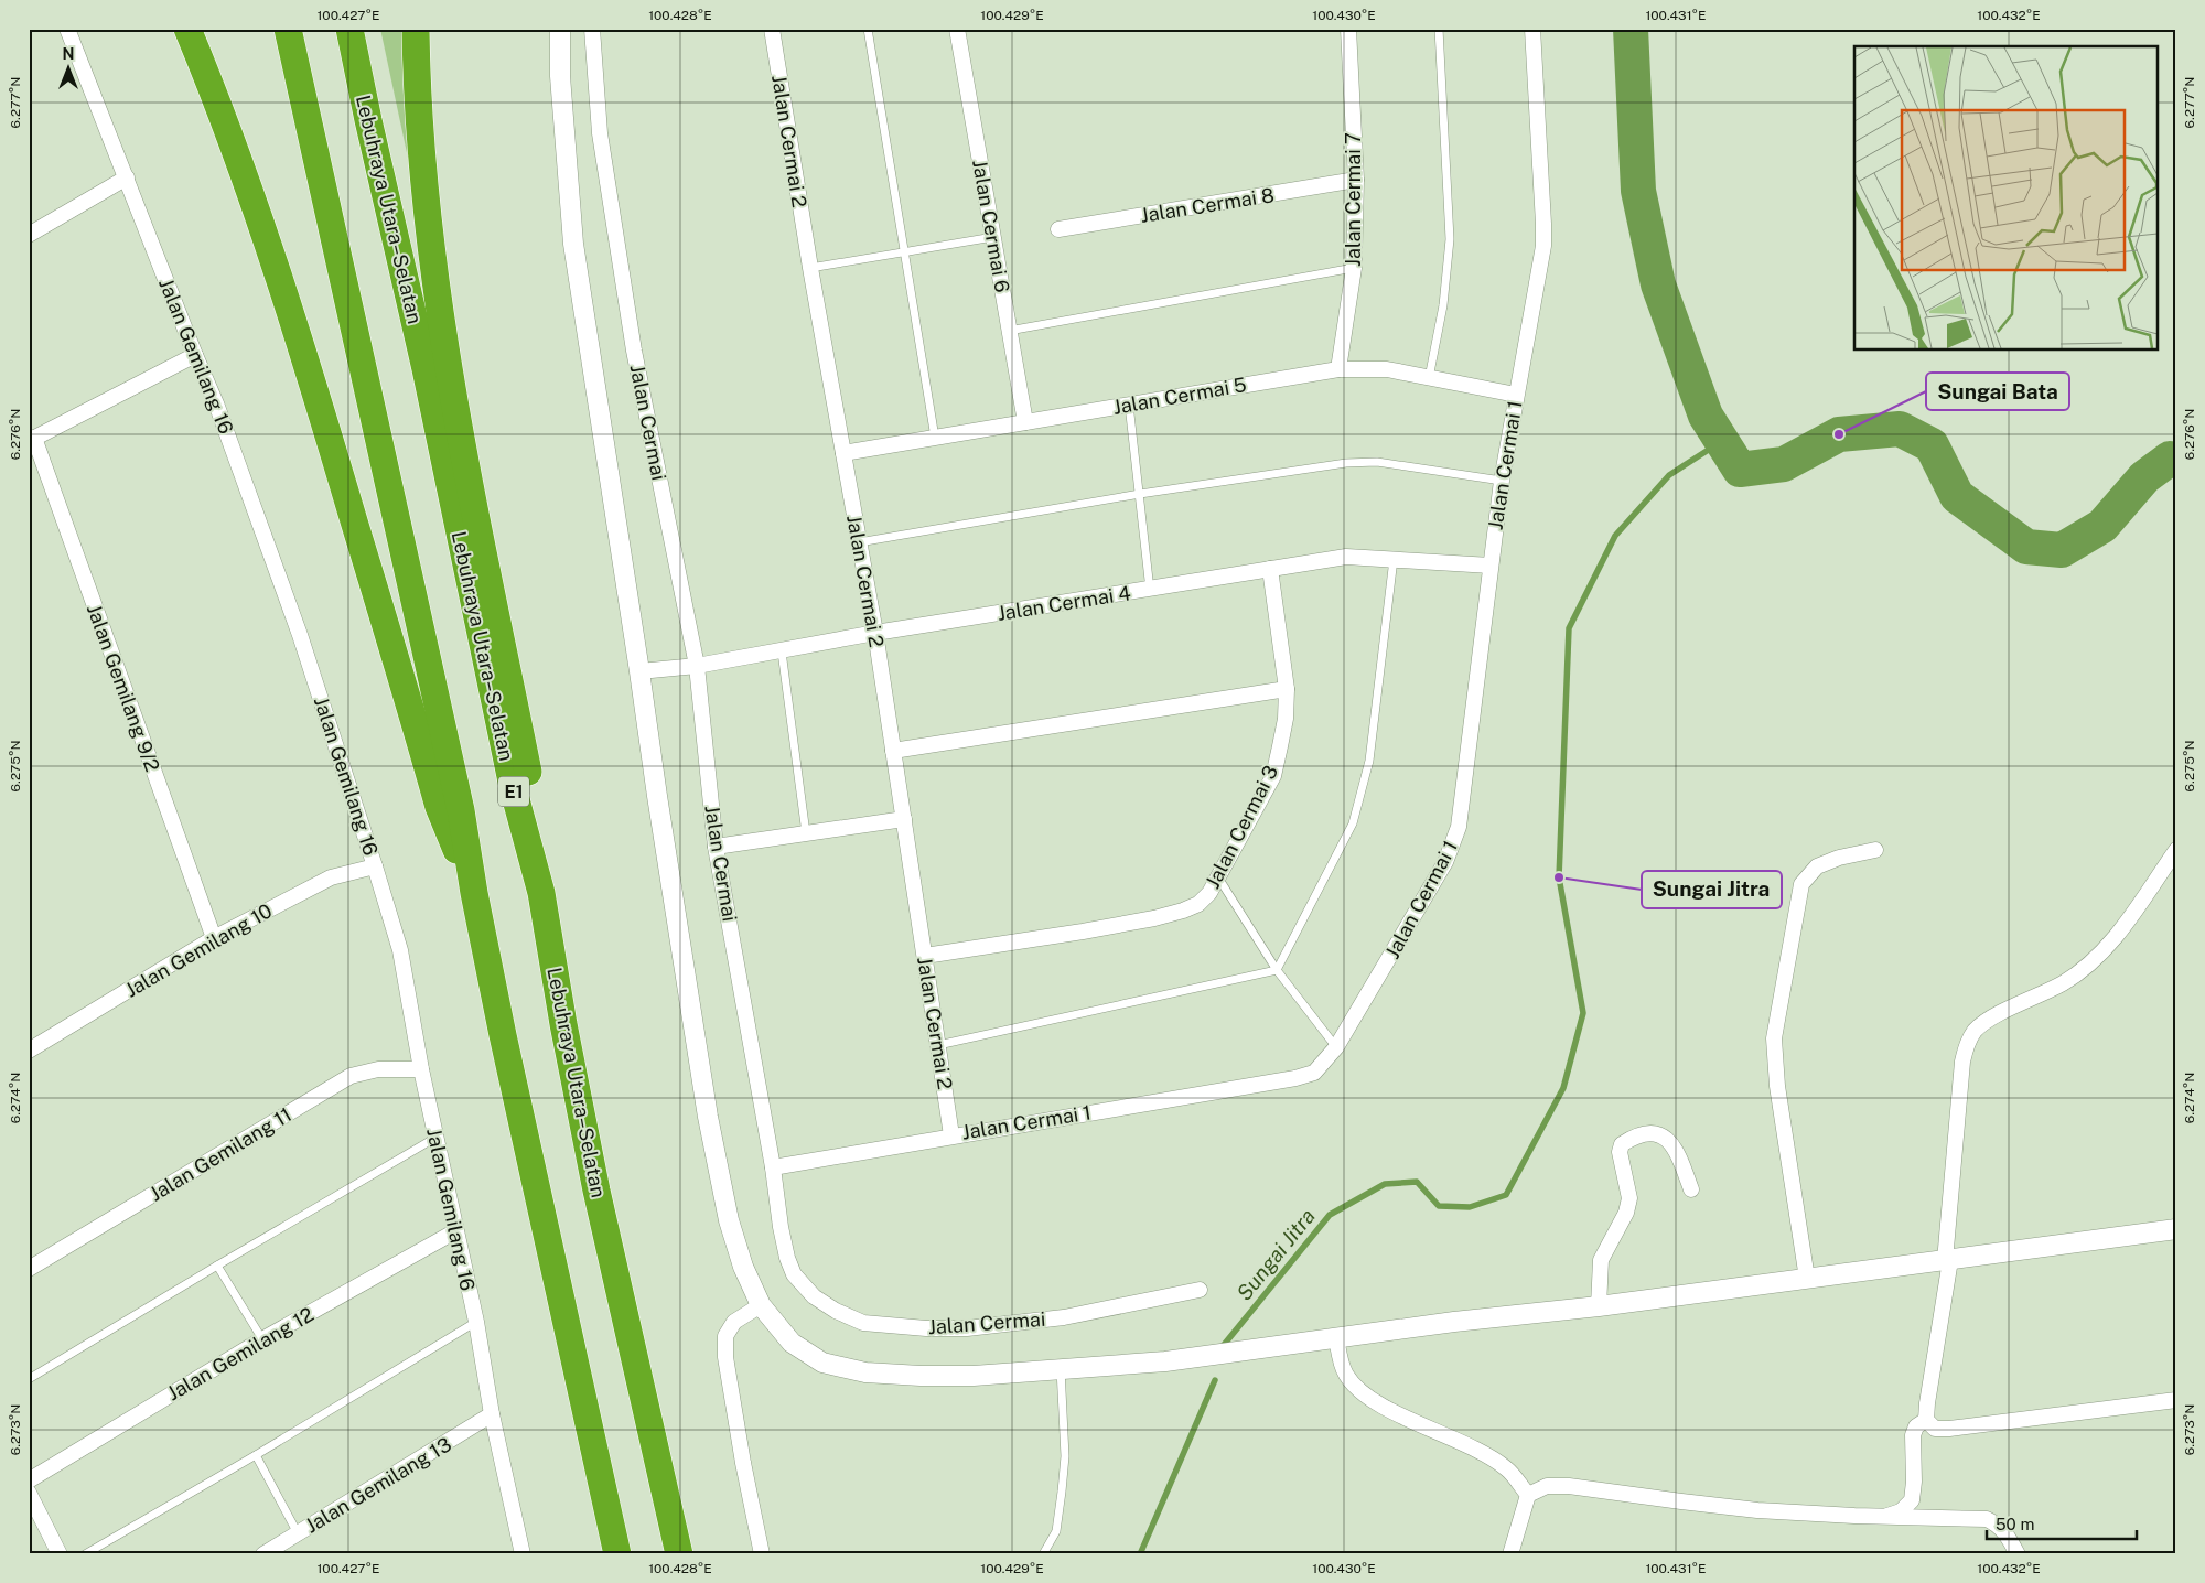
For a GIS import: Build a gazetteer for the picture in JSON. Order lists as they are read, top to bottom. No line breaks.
{"streets":{"highway":["Lebuhraya Utara–Selatan","E1"],"street":["Jalan Cermai 2","Jalan Cermai 7","Jalan Cermai 8","Jalan Cermai 6","Jalan Gemilang 16","Jalan Cermai 5","Jalan Cermai","Jalan Cermai 1","Jalan Cermai 4","Jalan Gemilang 9/2","Jalan Cermai 3","Jalan Gemilang 10","Jalan Gemilang 11","Jalan Gemilang 12","Jalan Gemilang 13"]},"crossings":[["Jalan Cermai 2","Jalan Cermai 5"],["Jalan Cermai 2","Jalan Cermai 1"],["Jalan Cermai 2","Jalan Cermai 4"],["Jalan Cermai 2","Jalan Cermai 3"],["Jalan Cermai 7","Jalan Cermai 8"],["Jalan Cermai 7","Jalan Cermai 5"],["Jalan Cermai 6","Jalan Cermai 5"],["Jalan Gemilang 16","Jalan Gemilang 10"],["Jalan Gemilang 16","Jalan Gemilang 11"],["Jalan Gemilang 16","Jalan Gemilang 12"],["Jalan Gemilang 16","Jalan Gemilang 13"],["Jalan Cermai 5","Jalan Cermai 1"],["Jalan Cermai","Jalan Cermai 1"],["Jalan Cermai","Jalan Cermai 4"],["Jalan Cermai 1","Jalan Cermai 4"],["Jalan Cermai 4","Jalan Cermai 3"],["Jalan Gemilang 9/2","Jalan Gemilang 10"]],"water":["Sungai Jitra"],"places":["Sungai Bata","Sungai Jitra"],"scale_bar":"50 m","north":"top","coordinates":["100.427°E","100.428°E","100.429°E","100.430°E","100.431°E","100.432°E","6.277°N","6.276°N","6.275°N","6.274°N","6.273°N"]}
